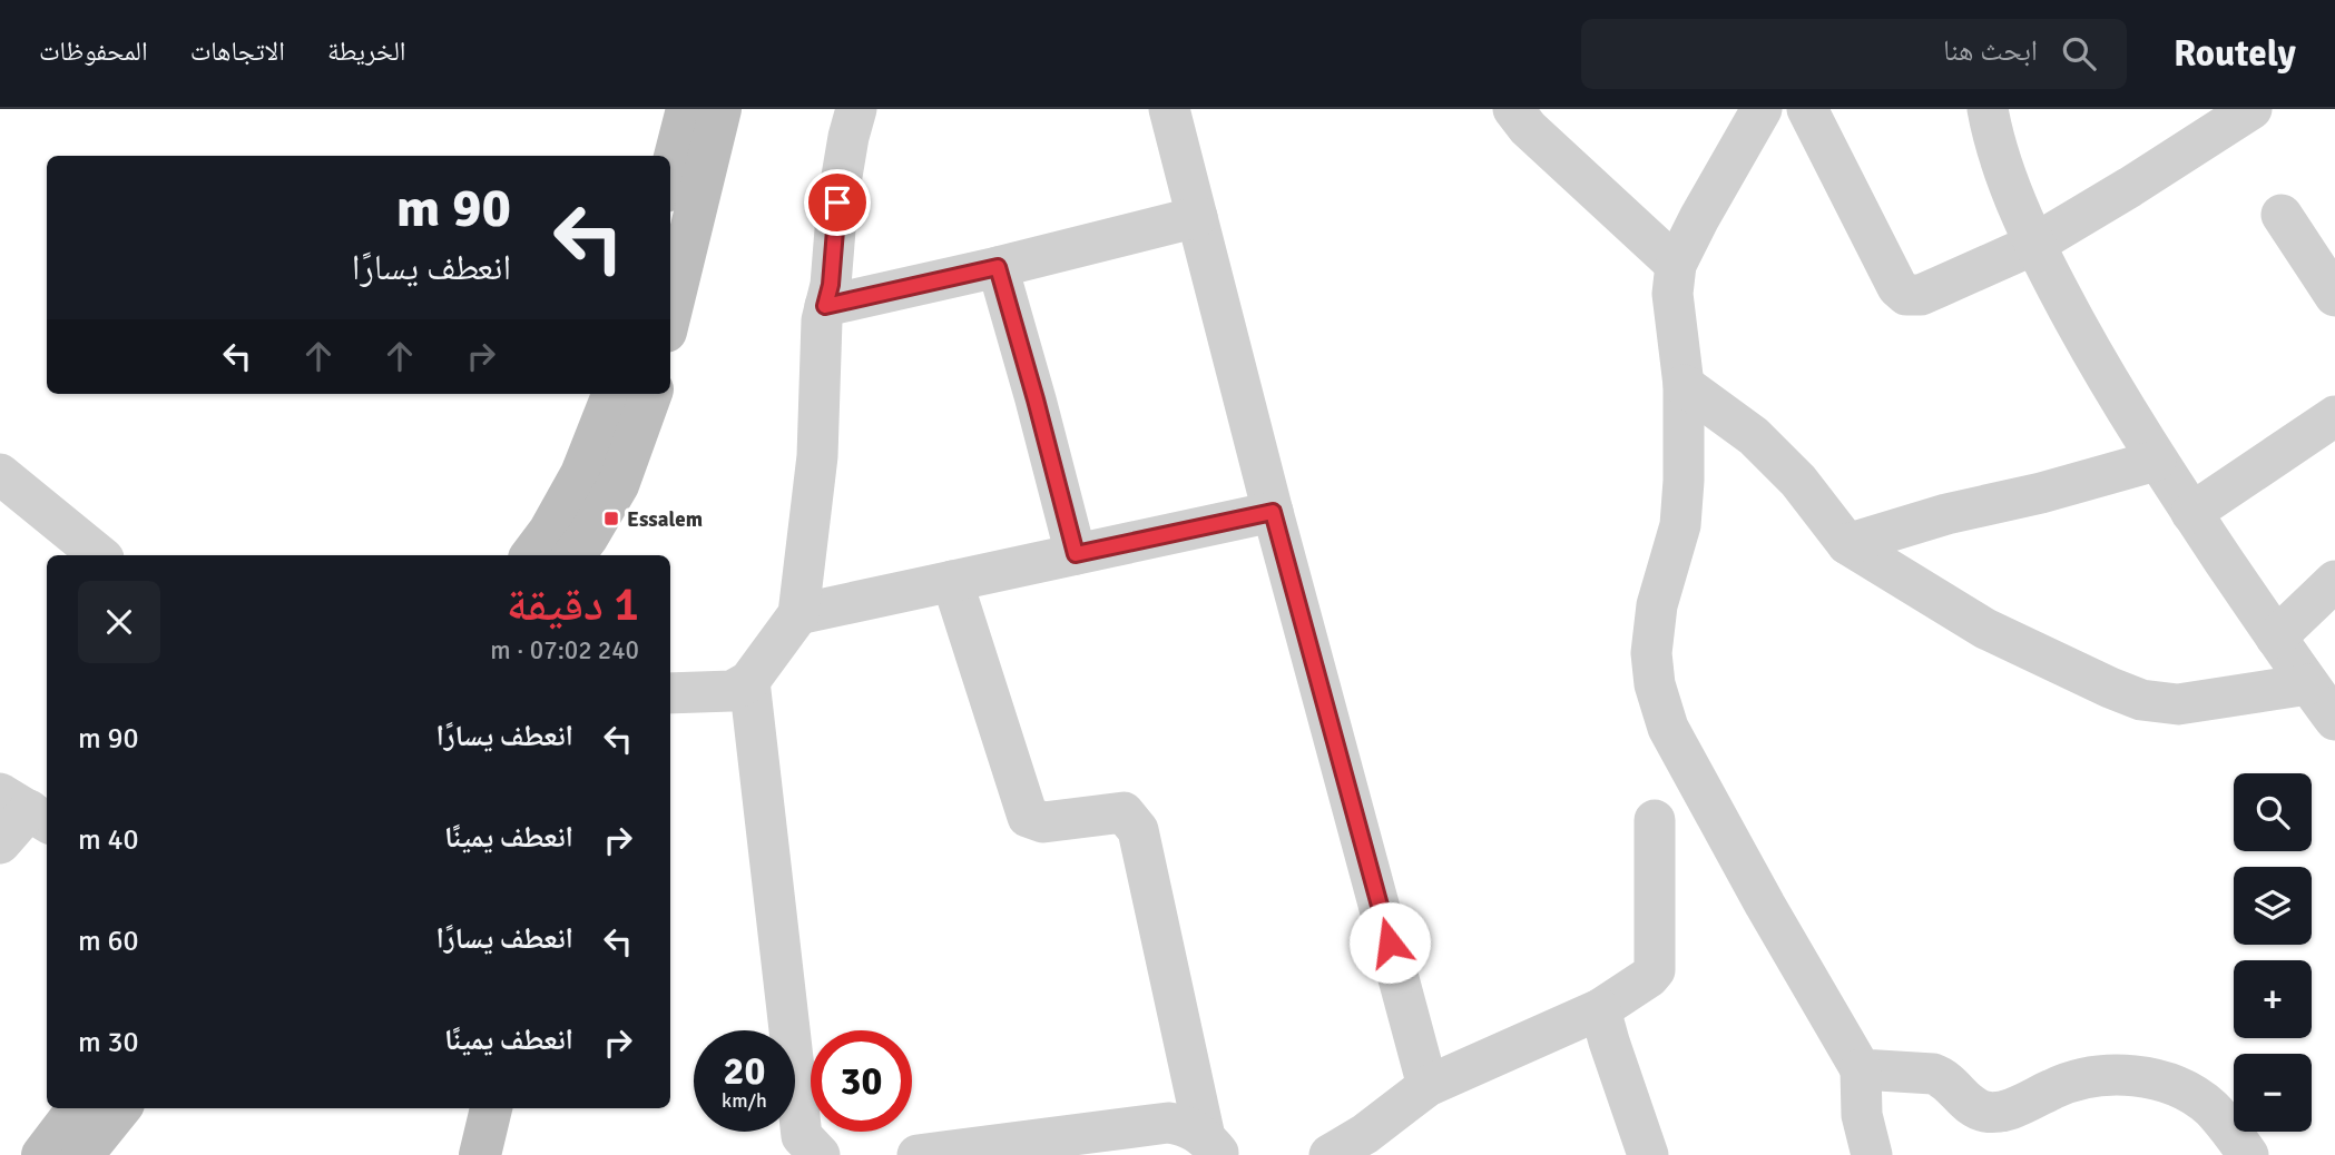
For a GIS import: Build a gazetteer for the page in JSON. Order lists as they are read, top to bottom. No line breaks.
{"places":{"transit":["Essalem"]},"page":{"header":"Routely","search":"ابحث هنا","nav":["الخريطة","الاتجاهات","المحفوظات"],"turn":["90 m","انعطف يسارًا"],"heading":["1 دقيقة","240 m · 07:02"],"list":[{"name":"انعطف يسارًا","value":"90 m"},{"name":"انعطف يمينًا","value":"40 m"},{"name":"انعطف يسارًا","value":"60 m"},{"name":"انعطف يمينًا","value":"30 m"}],"map_buttons":["+","−"],"speed":"20 km/h","limit":"30"}}
